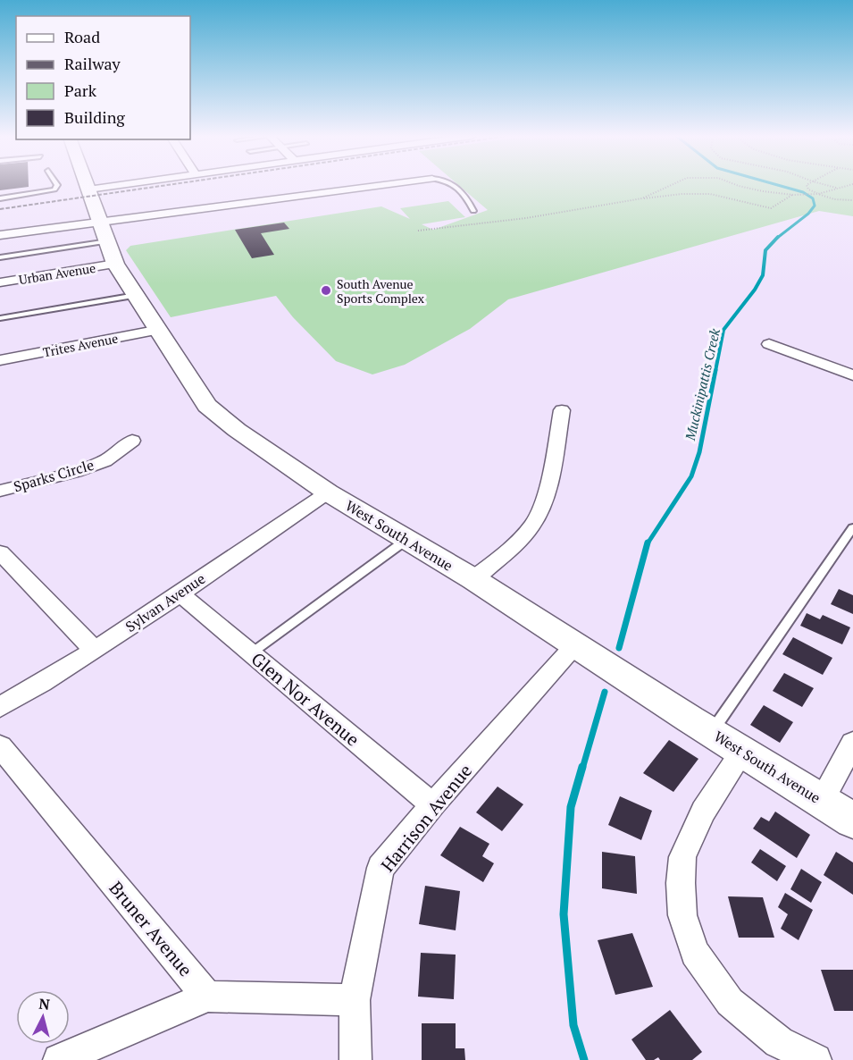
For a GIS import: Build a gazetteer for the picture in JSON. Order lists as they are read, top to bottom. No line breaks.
{"streets":{"street":["Urban Avenue","Trites Avenue","Sparks Circle","West South Avenue","Sylvan Avenue","Glen Nor Avenue","Harrison Avenue","Bruner Avenue"]},"crossings":[["Urban Avenue","West South Avenue"],["Trites Avenue","West South Avenue"],["West South Avenue","Sylvan Avenue"],["West South Avenue","Harrison Avenue"],["Sylvan Avenue","Glen Nor Avenue"],["Glen Nor Avenue","Harrison Avenue"]],"water":["Muckinipattis Creek"],"places":["South Avenue Sports Complex"],"legend":["Road","Railway","Park","Building"],"north":"top"}
